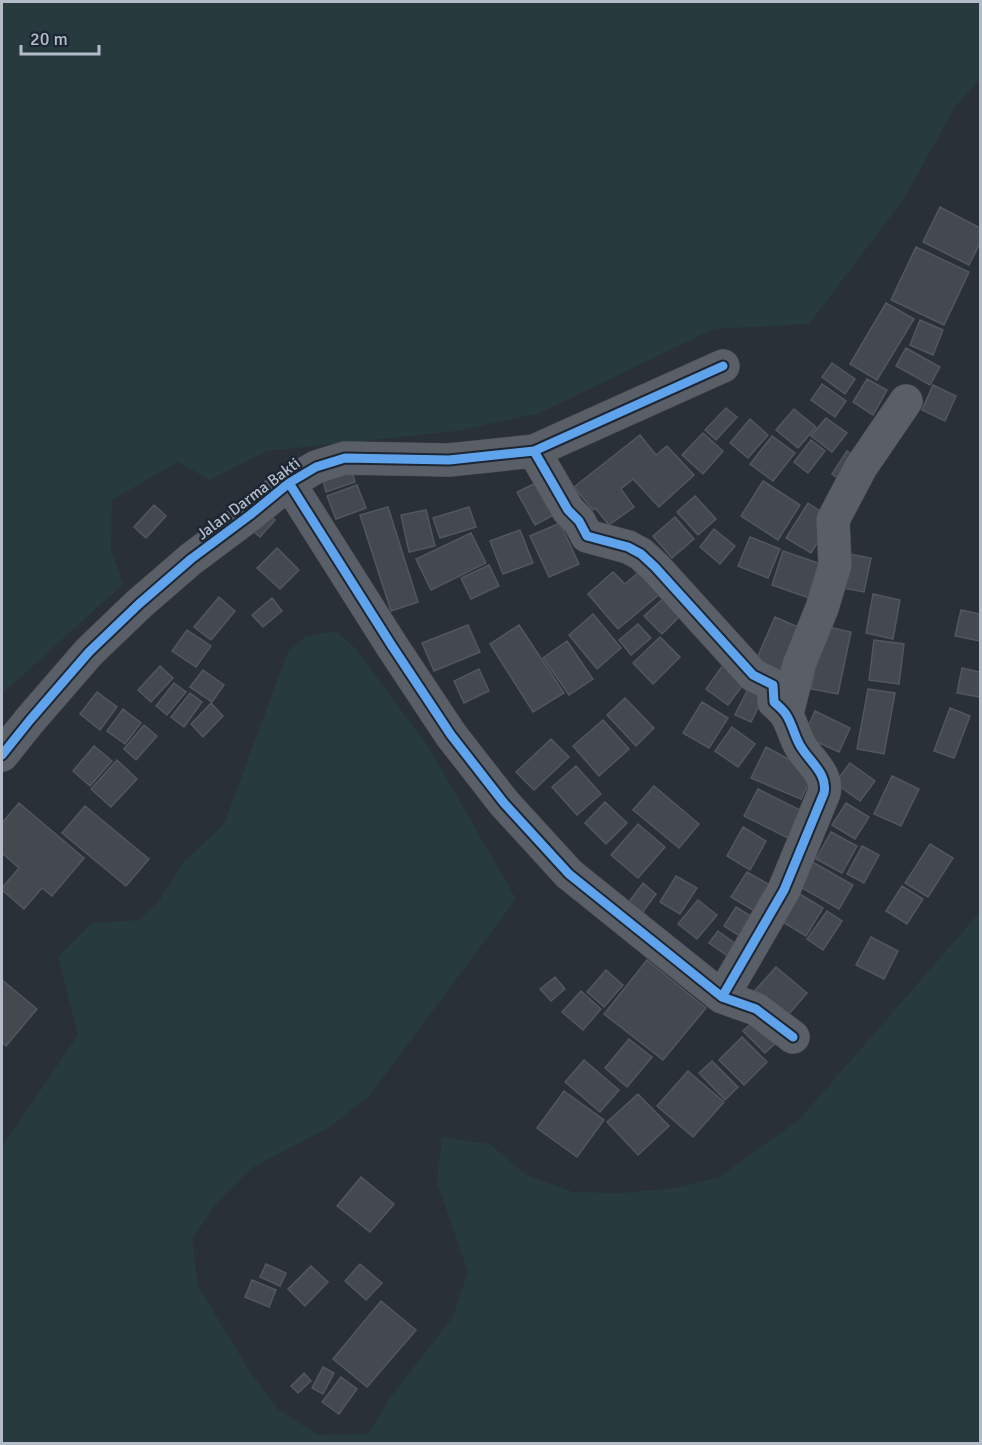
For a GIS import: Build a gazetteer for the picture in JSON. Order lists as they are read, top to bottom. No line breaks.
{"streets":{"street":["Jalan Darma Bakti"]},"scale_bar":"20 m"}
